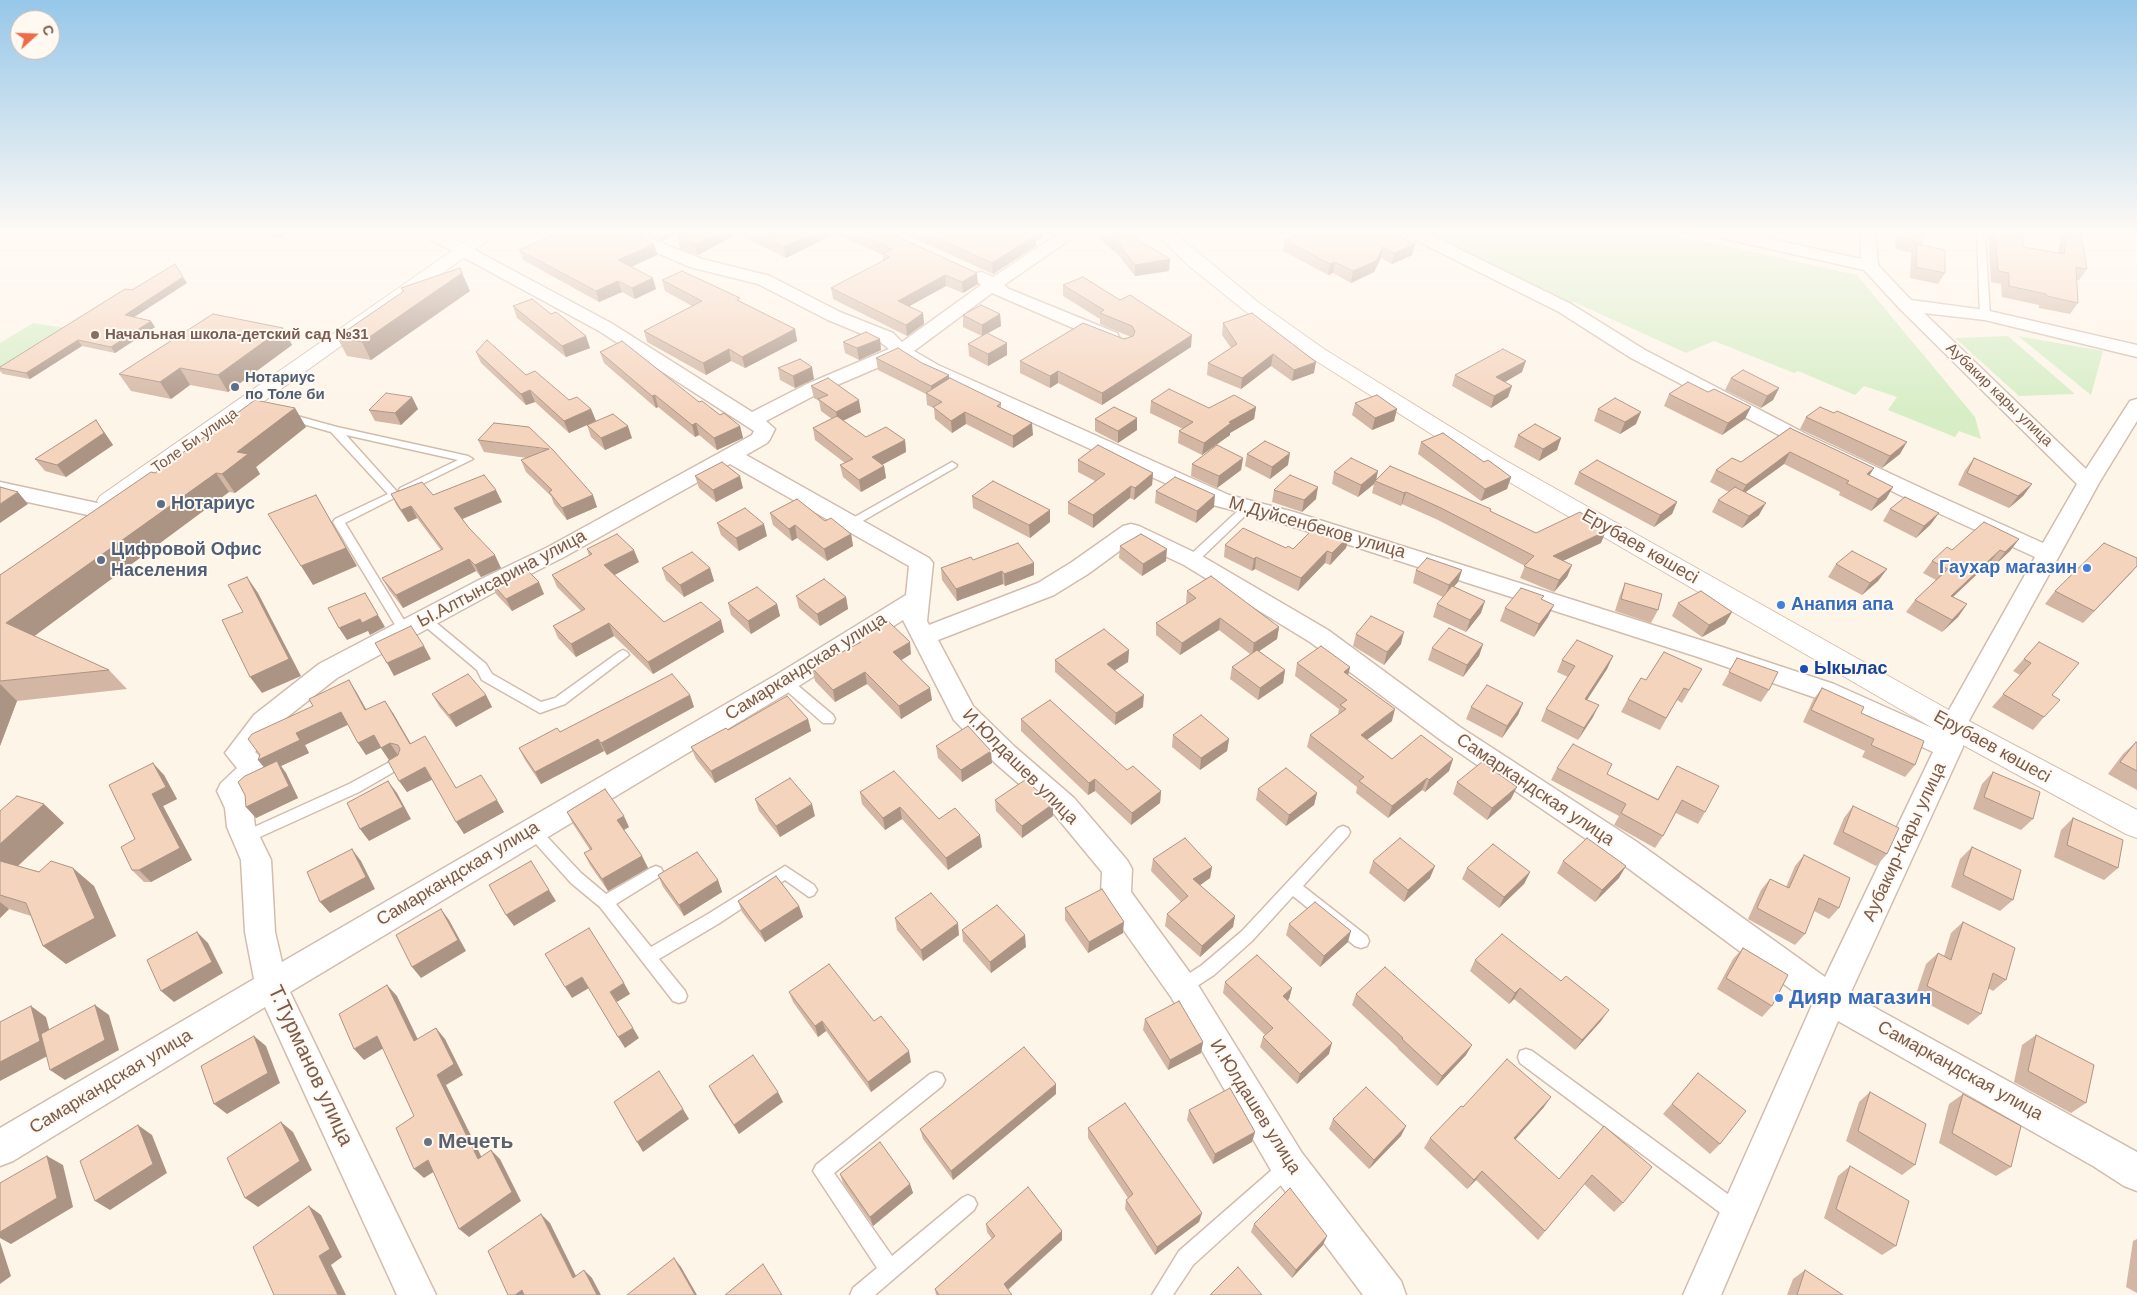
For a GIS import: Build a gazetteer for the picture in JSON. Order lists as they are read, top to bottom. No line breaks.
{"streets":{"main road":["Толе Би улица","Ерубаев көшесі"],"street":["Аубакир кары улица","М.Дуйсенбеков улица","Ы.Алтынсарина улица","Самаркандская улица","И.Юлдашев улица","Аубакир-Кары улица","Т.Турманов улица"]},"crossings":[["Аубакир кары улица","Аубакир-Кары улица"],["М.Дуйсенбеков улица","Ерубаев көшесі"],["М.Дуйсенбеков улица","Аубакир-Кары улица"],["Ерубаев көшесі","Аубакир-Кары улица"],["Ы.Алтынсарина улица","И.Юлдашев улица"],["Ы.Алтынсарина улица","Т.Турманов улица"],["Самаркандская улица","И.Юлдашев улица"],["Самаркандская улица","Аубакир-Кары улица"],["Самаркандская улица","Т.Турманов улица"]],"places":["Начальная школа-детский сад №31","Нотариус по Толе би","Нотариус","Цифровой Офис Населения","Гаухар магазин","Анапия апа","Ыкылас","Дияр магазин","Мечеть"],"north":"right"}
